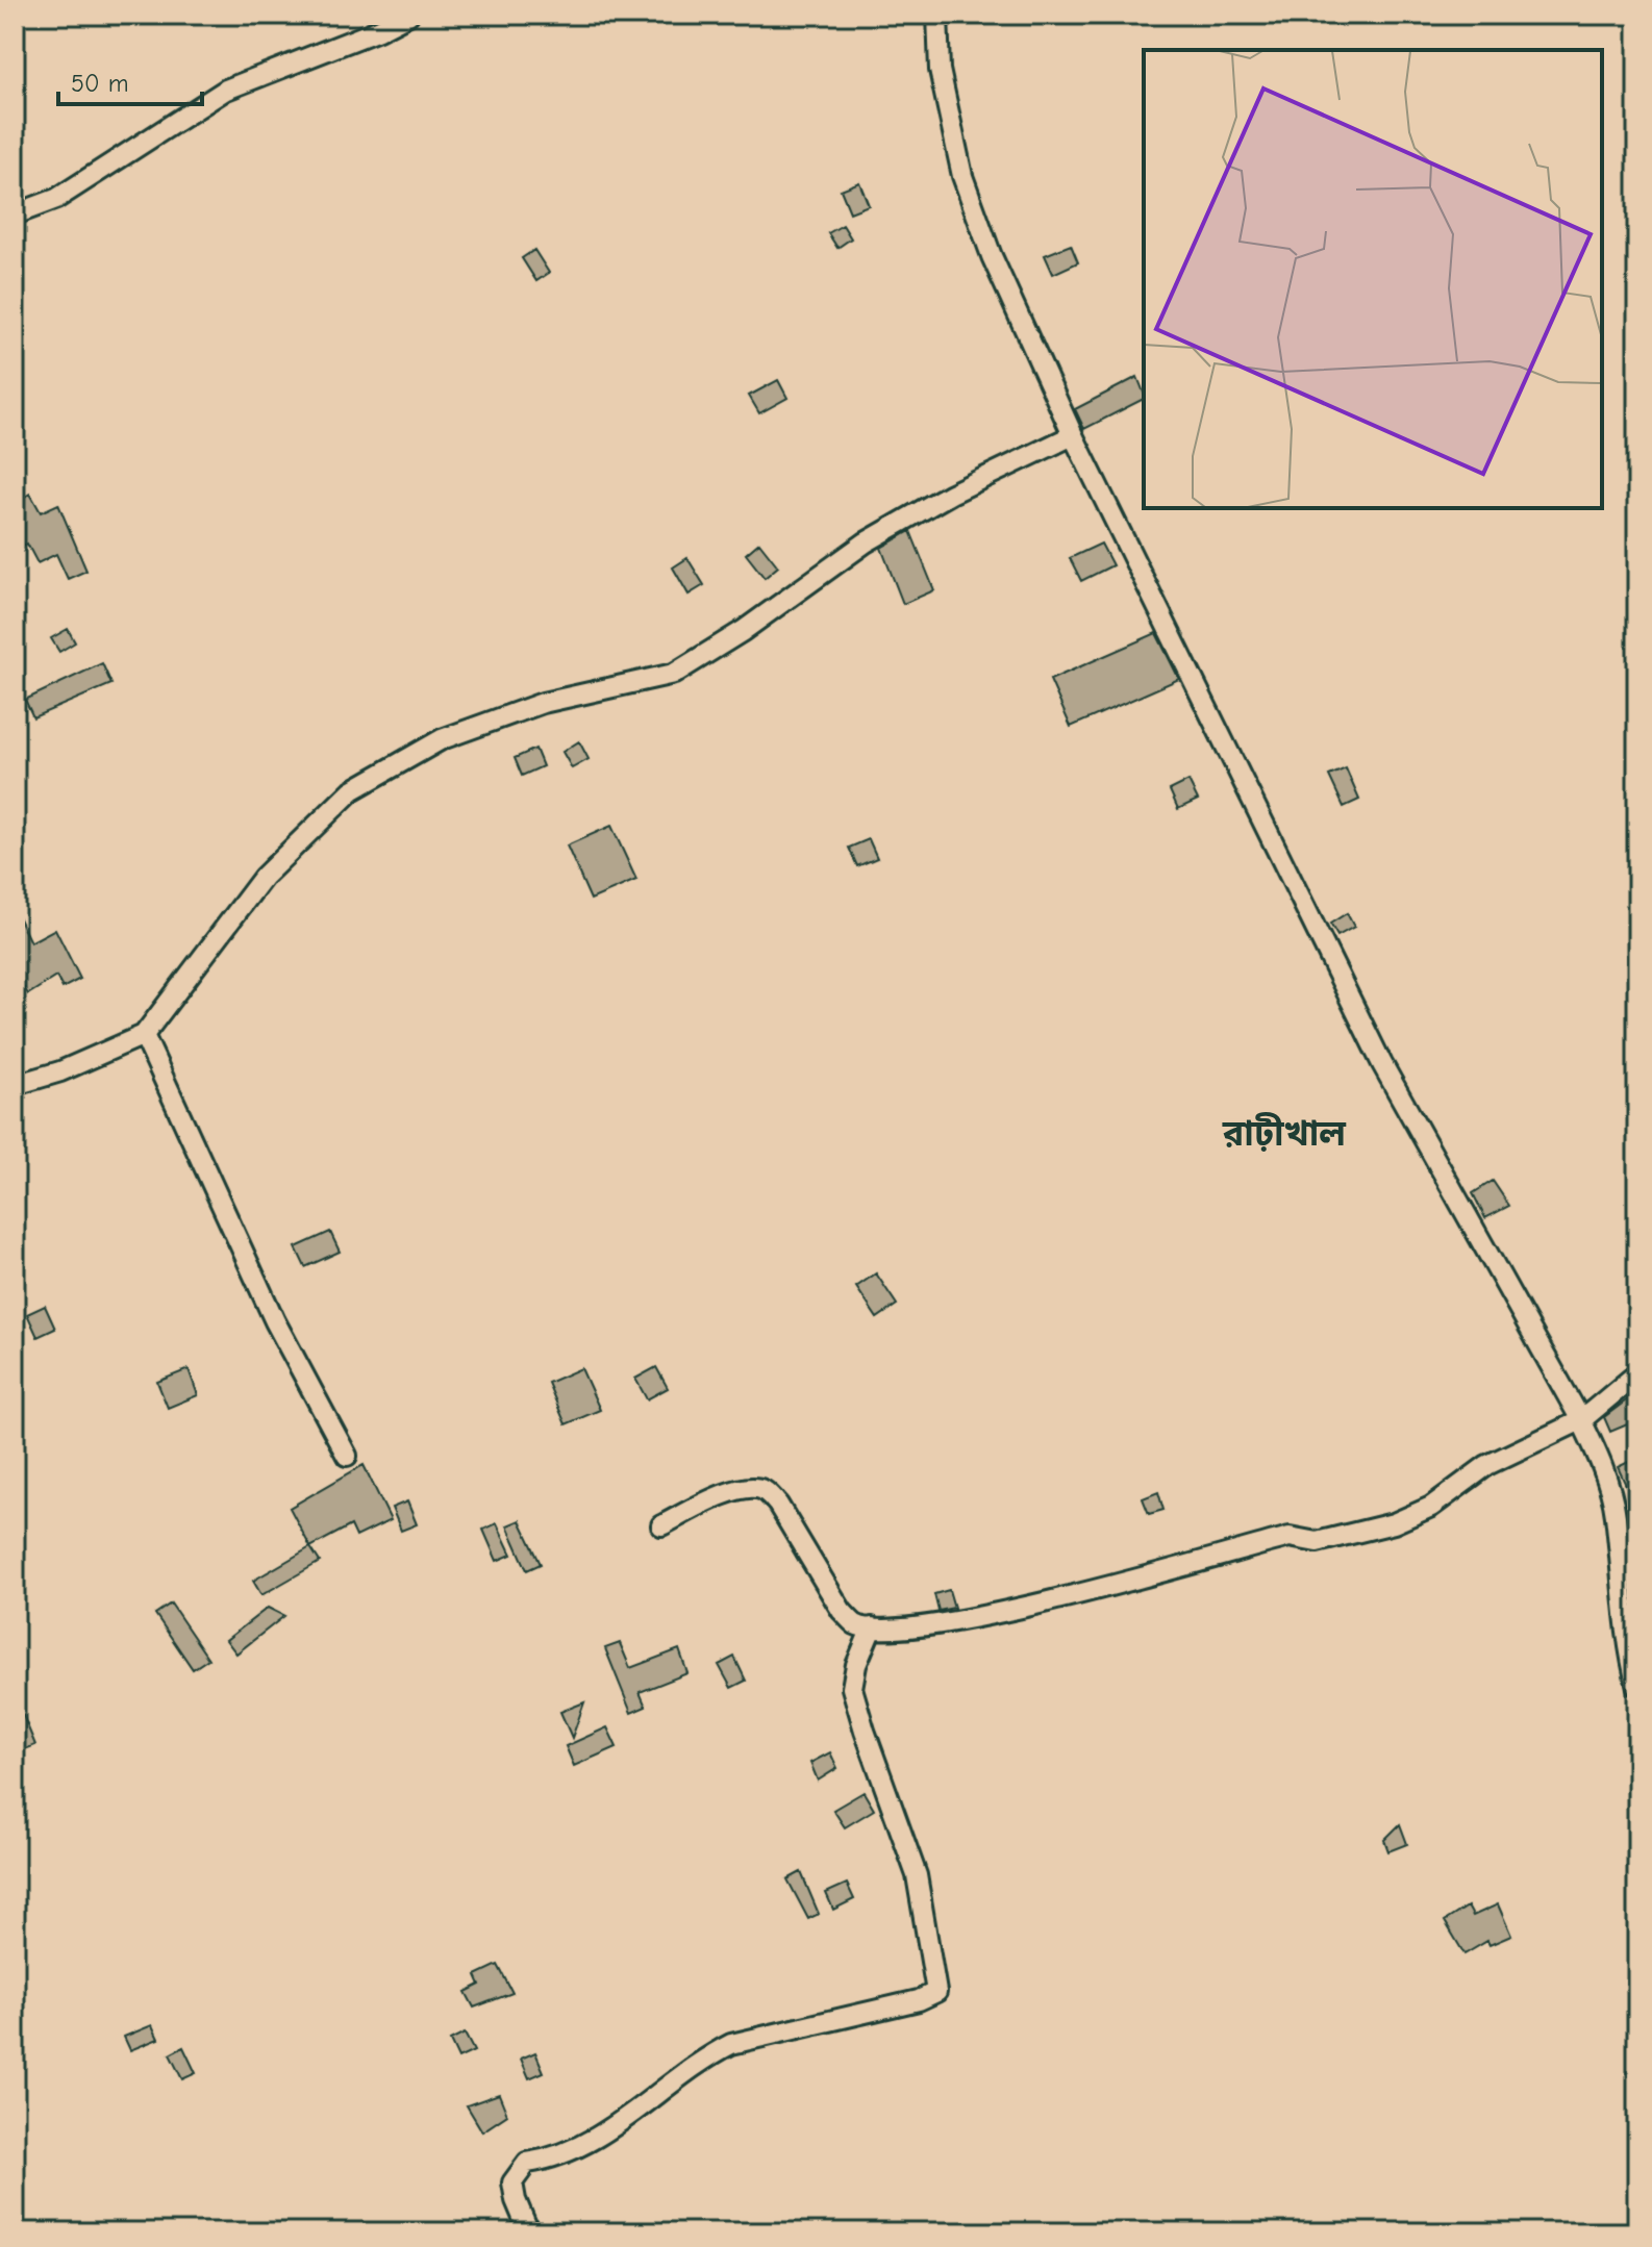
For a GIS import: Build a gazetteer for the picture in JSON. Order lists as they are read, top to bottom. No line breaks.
{"districts":["রাঢ়ীখাল"],"scale_bar":"50 m"}
